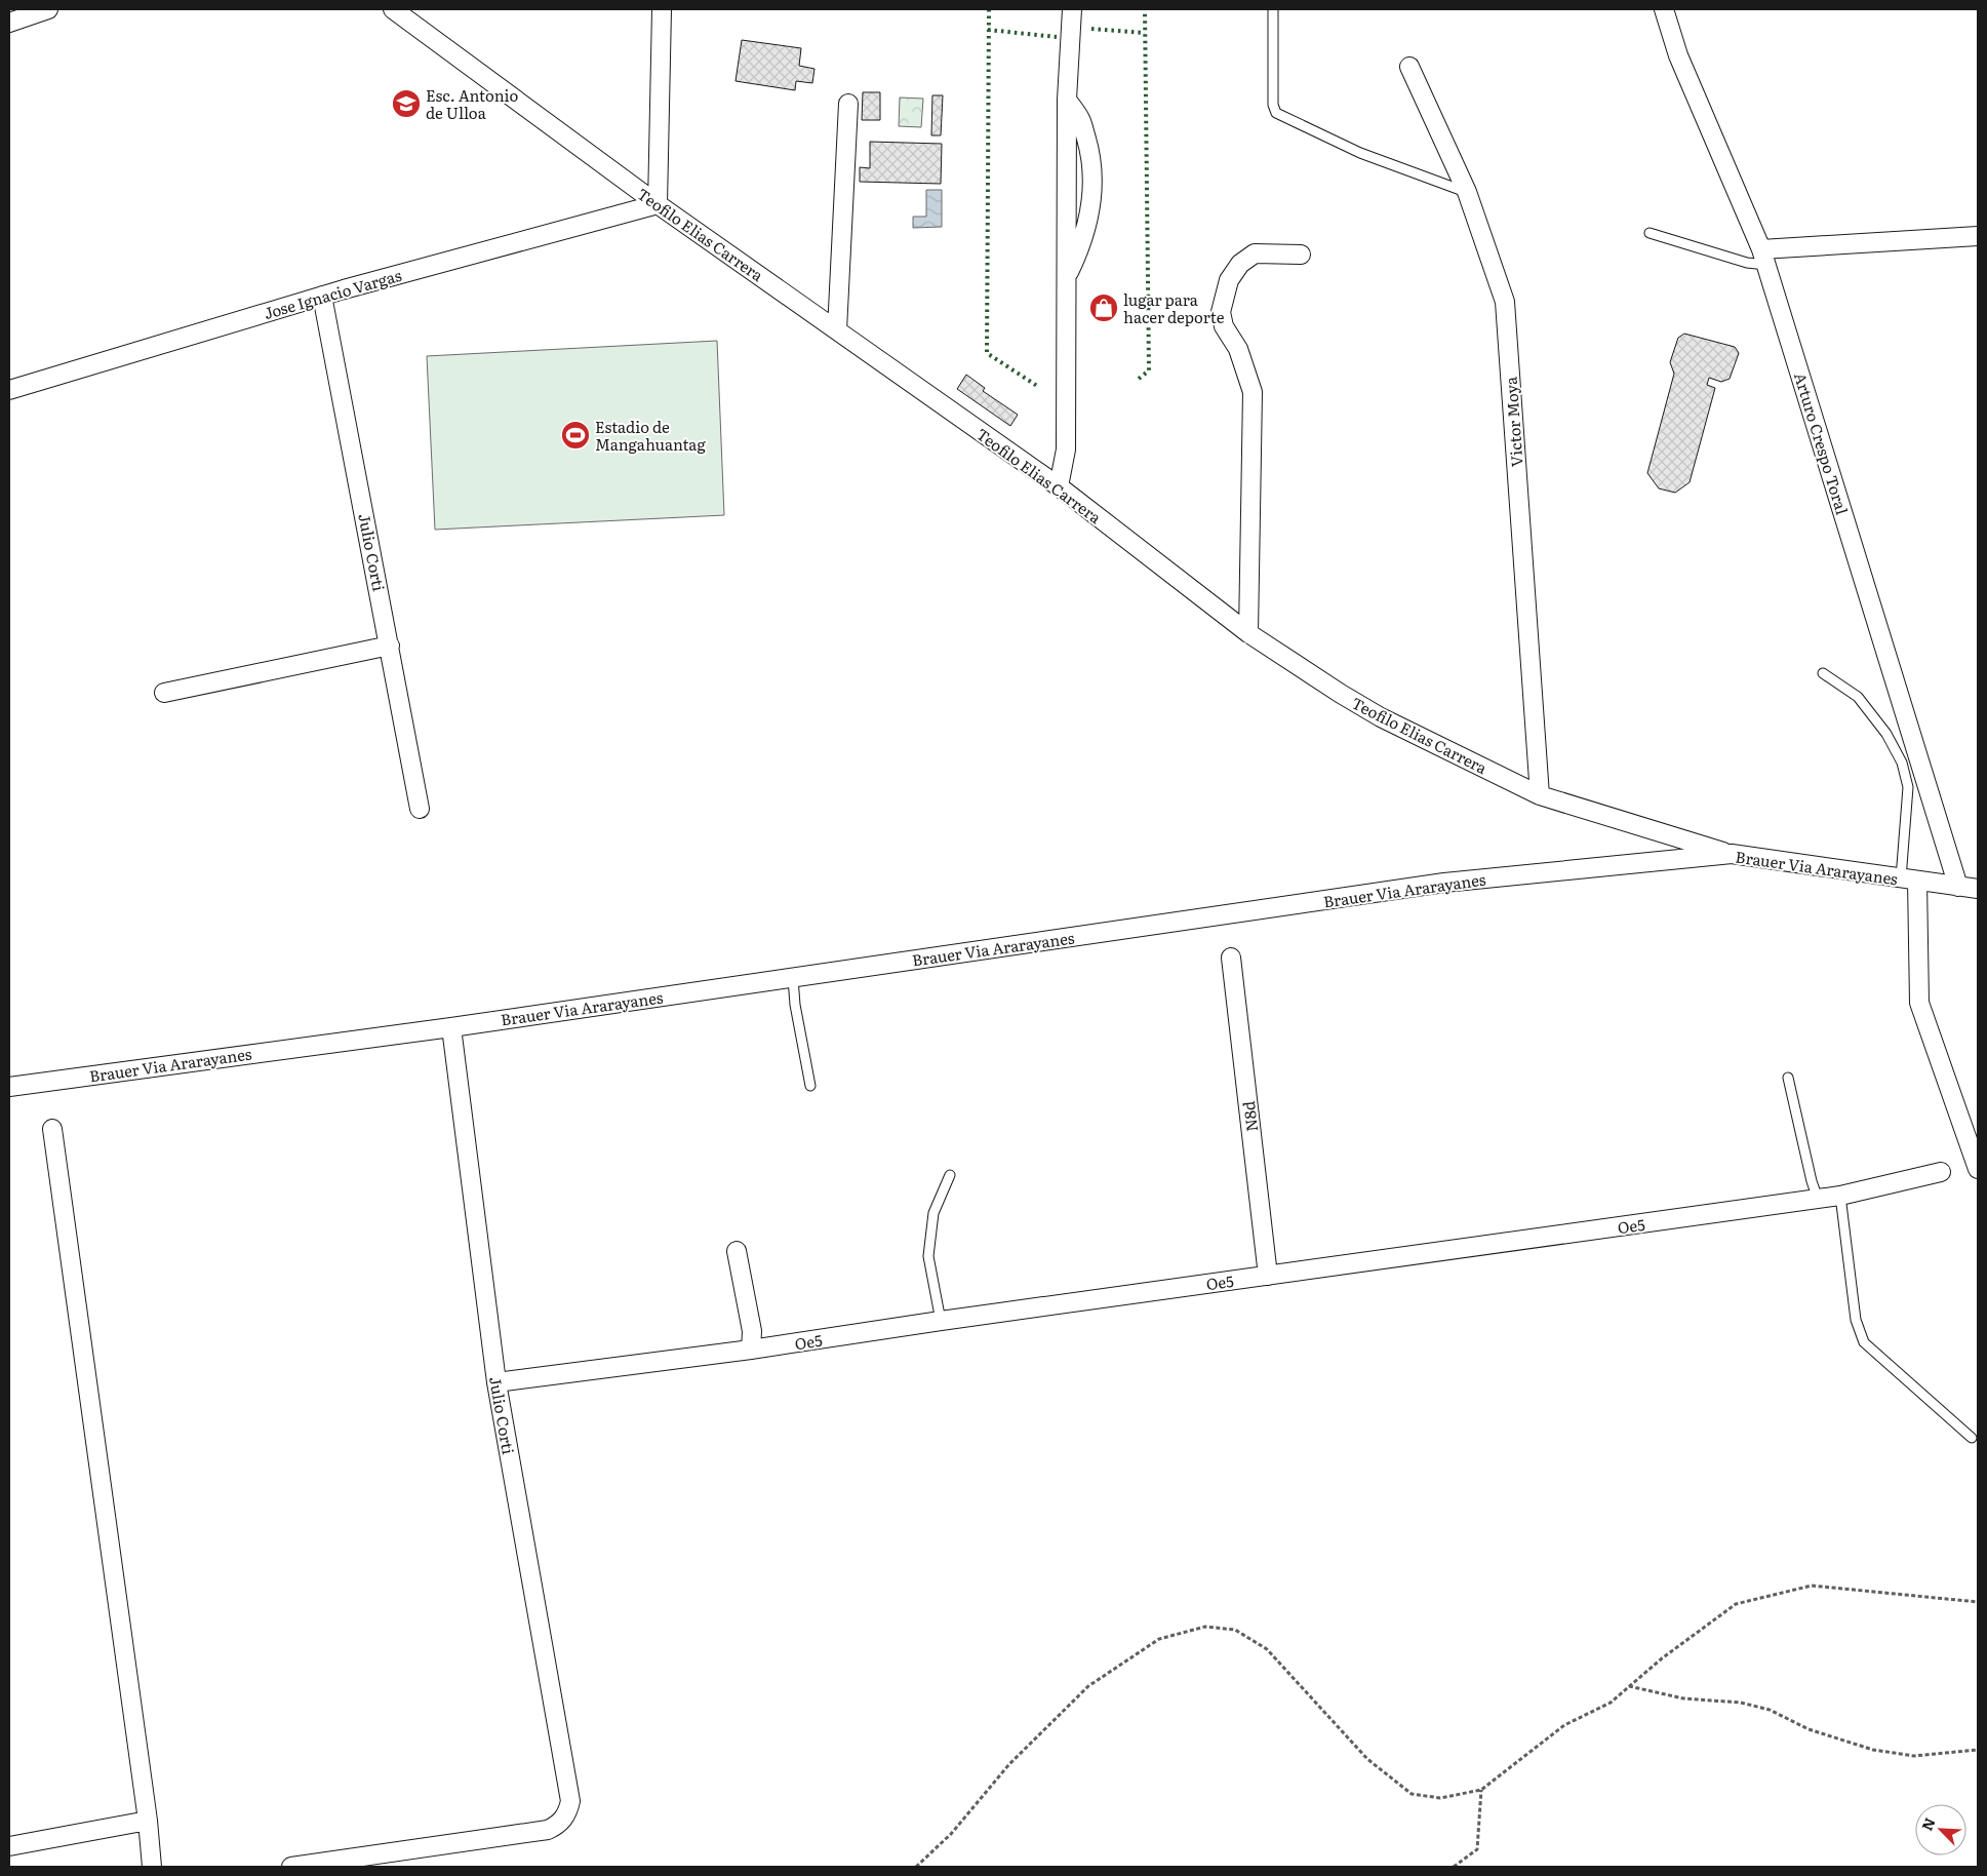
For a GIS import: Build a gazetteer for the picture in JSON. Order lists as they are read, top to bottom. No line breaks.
{"streets":{"street":["Teofilo Elias Carrera","Jose Ignacio Vargas","Victor Moya","Arturo Crespo Toral","Julio Corti","Brauer Via Ararayanes","N8d","Oe5"]},"crossings":[["Teofilo Elias Carrera","Jose Ignacio Vargas"],["Teofilo Elias Carrera","Victor Moya"],["Teofilo Elias Carrera","Brauer Via Ararayanes"],["Jose Ignacio Vargas","Julio Corti"],["Arturo Crespo Toral","Brauer Via Ararayanes"],["Julio Corti","Brauer Via Ararayanes"],["Julio Corti","Oe5"],["N8d","Oe5"]],"places":{"school or university":["Esc. Antonio de Ulloa"],"shop":["lugar para hacer deporte"],"sports":["Estadio de Mangahuantag"]},"north":"top left"}
